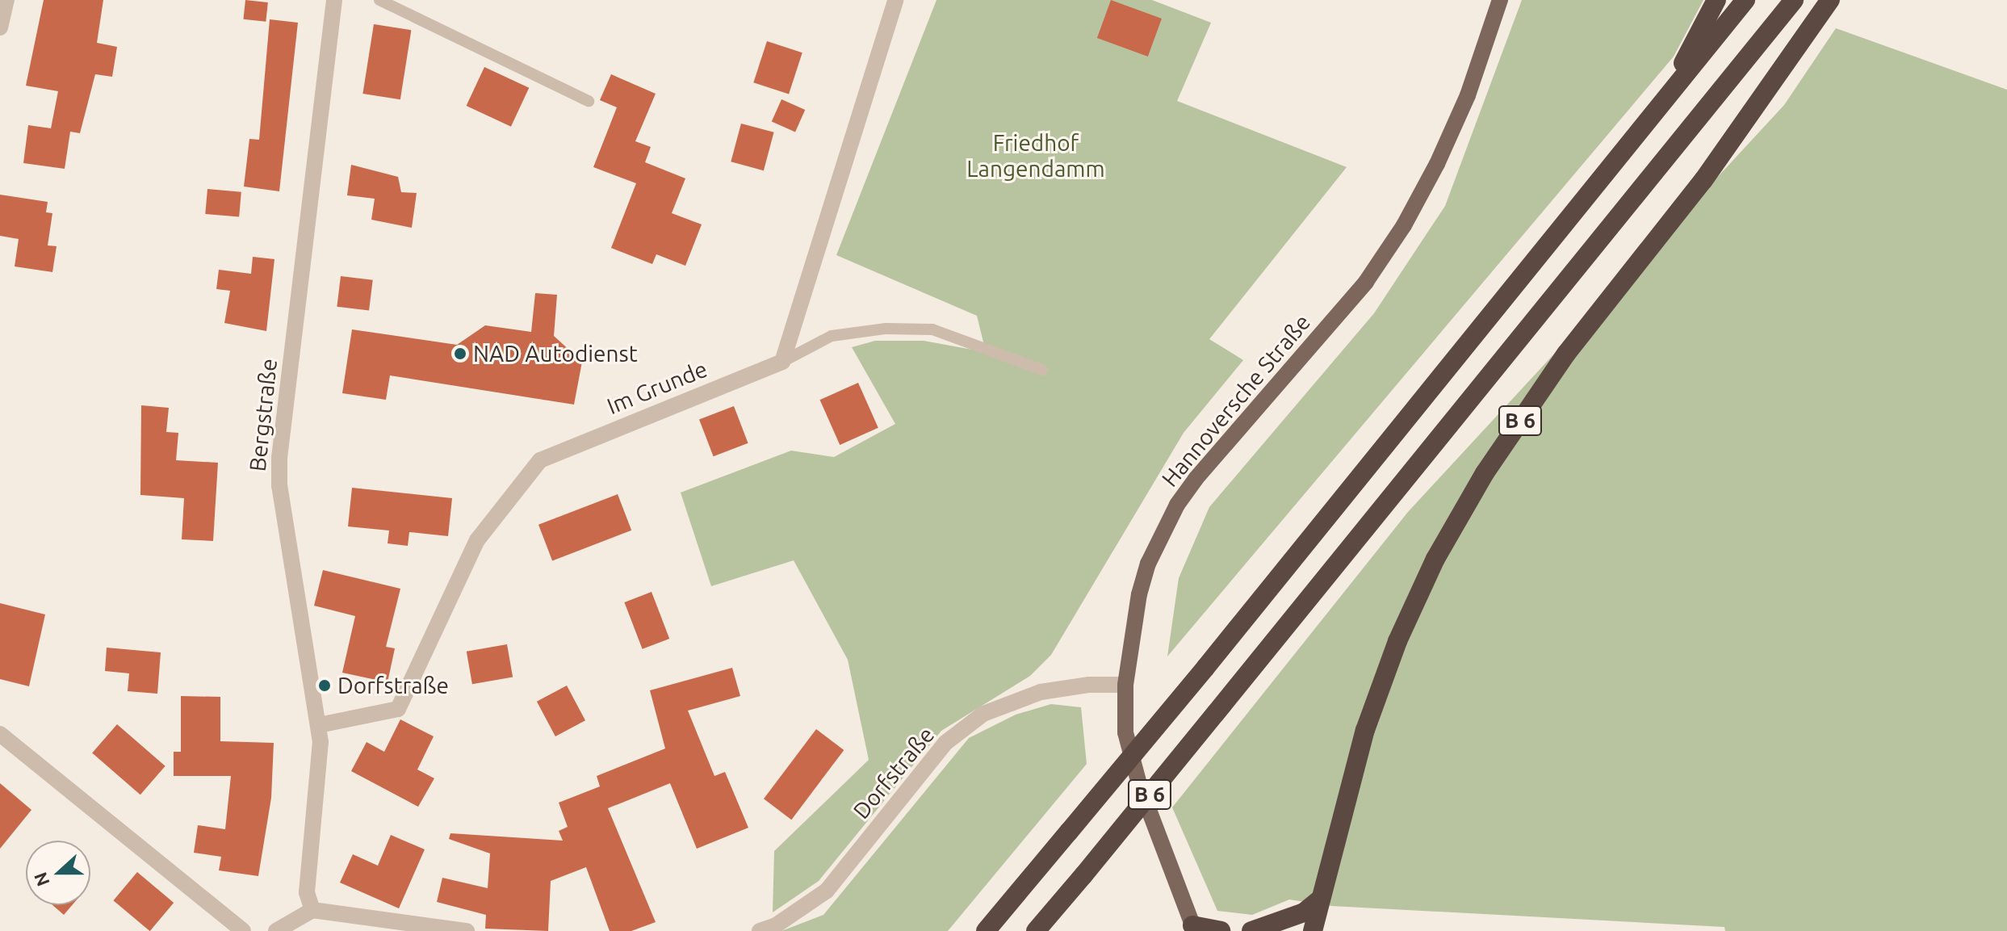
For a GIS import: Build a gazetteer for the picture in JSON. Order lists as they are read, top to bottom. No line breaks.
{"streets":{"highway":["B 6"],"main road":["Hannoversche Straße"],"street":["Im Grunde","Bergstraße","Dorfstraße"]},"crossings":[["Im Grunde","Bergstraße"],["Hannoversche Straße","Dorfstraße"]],"parks":["Friedhof Langendamm"],"places":["NAD Autodienst","Dorfstraße"],"north":"left"}
